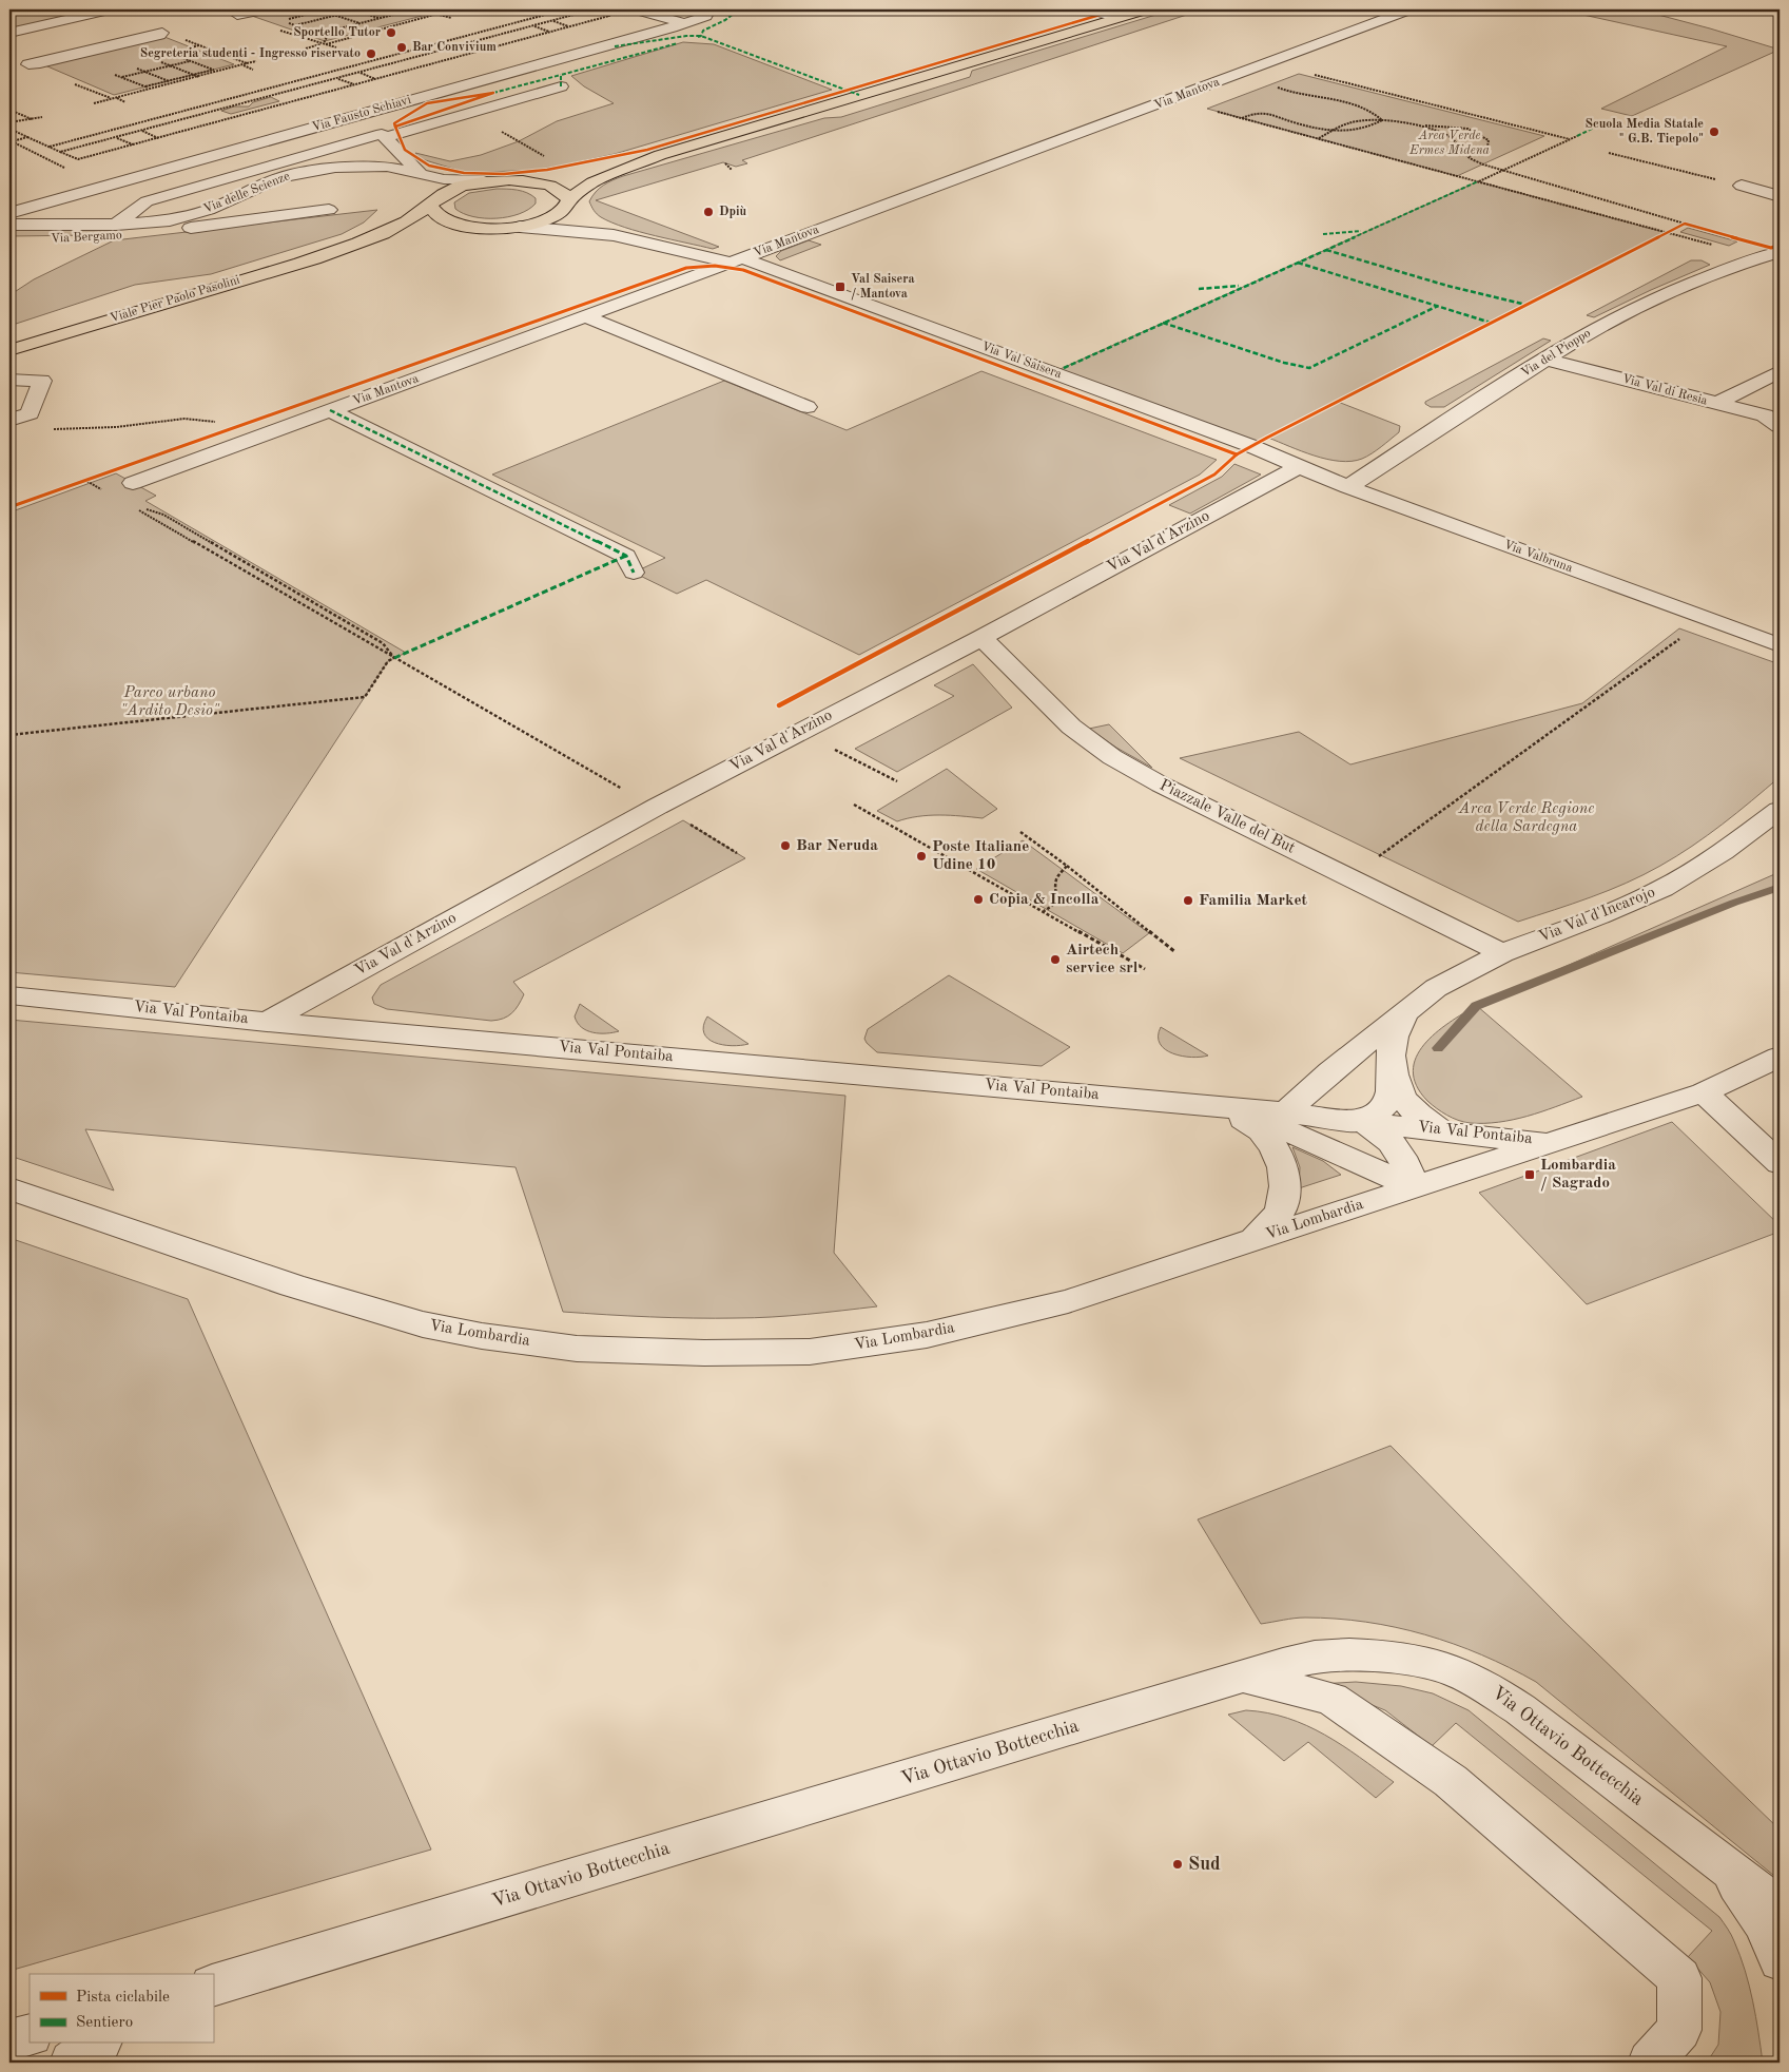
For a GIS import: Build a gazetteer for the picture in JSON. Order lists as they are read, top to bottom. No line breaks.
{"streets":{"main road":["Viale Pier Paolo Pasolini"],"street":["Via Mantova","Via Fausto Schiavi","Via delle Scienze","Via Bergamo","Via del Pioppo","Via Val Saisera","Via Val di Resia","Via Val d'Arzino","Via Valbruna","Piazzale Valle del But","Via Val d'Incarojo","Via Val Pontaiba","Via Lombardia","Via Ottavio Bottecchia"]},"crossings":[["Via Mantova","Via Val Saisera"],["Via delle Scienze","Via Bergamo"],["Via delle Scienze","Viale Pier Paolo Pasolini"],["Via del Pioppo","Via Val di Resia"],["Via del Pioppo","Via Valbruna"],["Via Val Saisera","Via Val d'Arzino"],["Via Val Saisera","Via Valbruna"],["Via Val d'Arzino","Via Valbruna"],["Via Val d'Arzino","Piazzale Valle del But"],["Via Val d'Arzino","Via Val Pontaiba"],["Piazzale Valle del But","Via Val d'Incarojo"],["Via Val d'Incarojo","Via Val Pontaiba"],["Via Val Pontaiba","Via Lombardia"]],"parks":["Area Verde Ermes Midena","Parco urbano \"Ardito Desio\"","Area Verde Regione della Sardegna"],"places":{"other":["Sportello Tutor","Bar Convivium","Segreteria studenti - Ingresso riservato","Scuola Media Statale \" G.B. Tiepolo\"","Dpiù","Bar Neruda","Poste Italiane Udine 10","Copia & Incolla","Familia Market","Airtech service srl","Sud"],"transit":["Val Saisera / Mantova","Lombardia / Sagrado"]},"legend":["Pista ciclabile","Sentiero"]}
